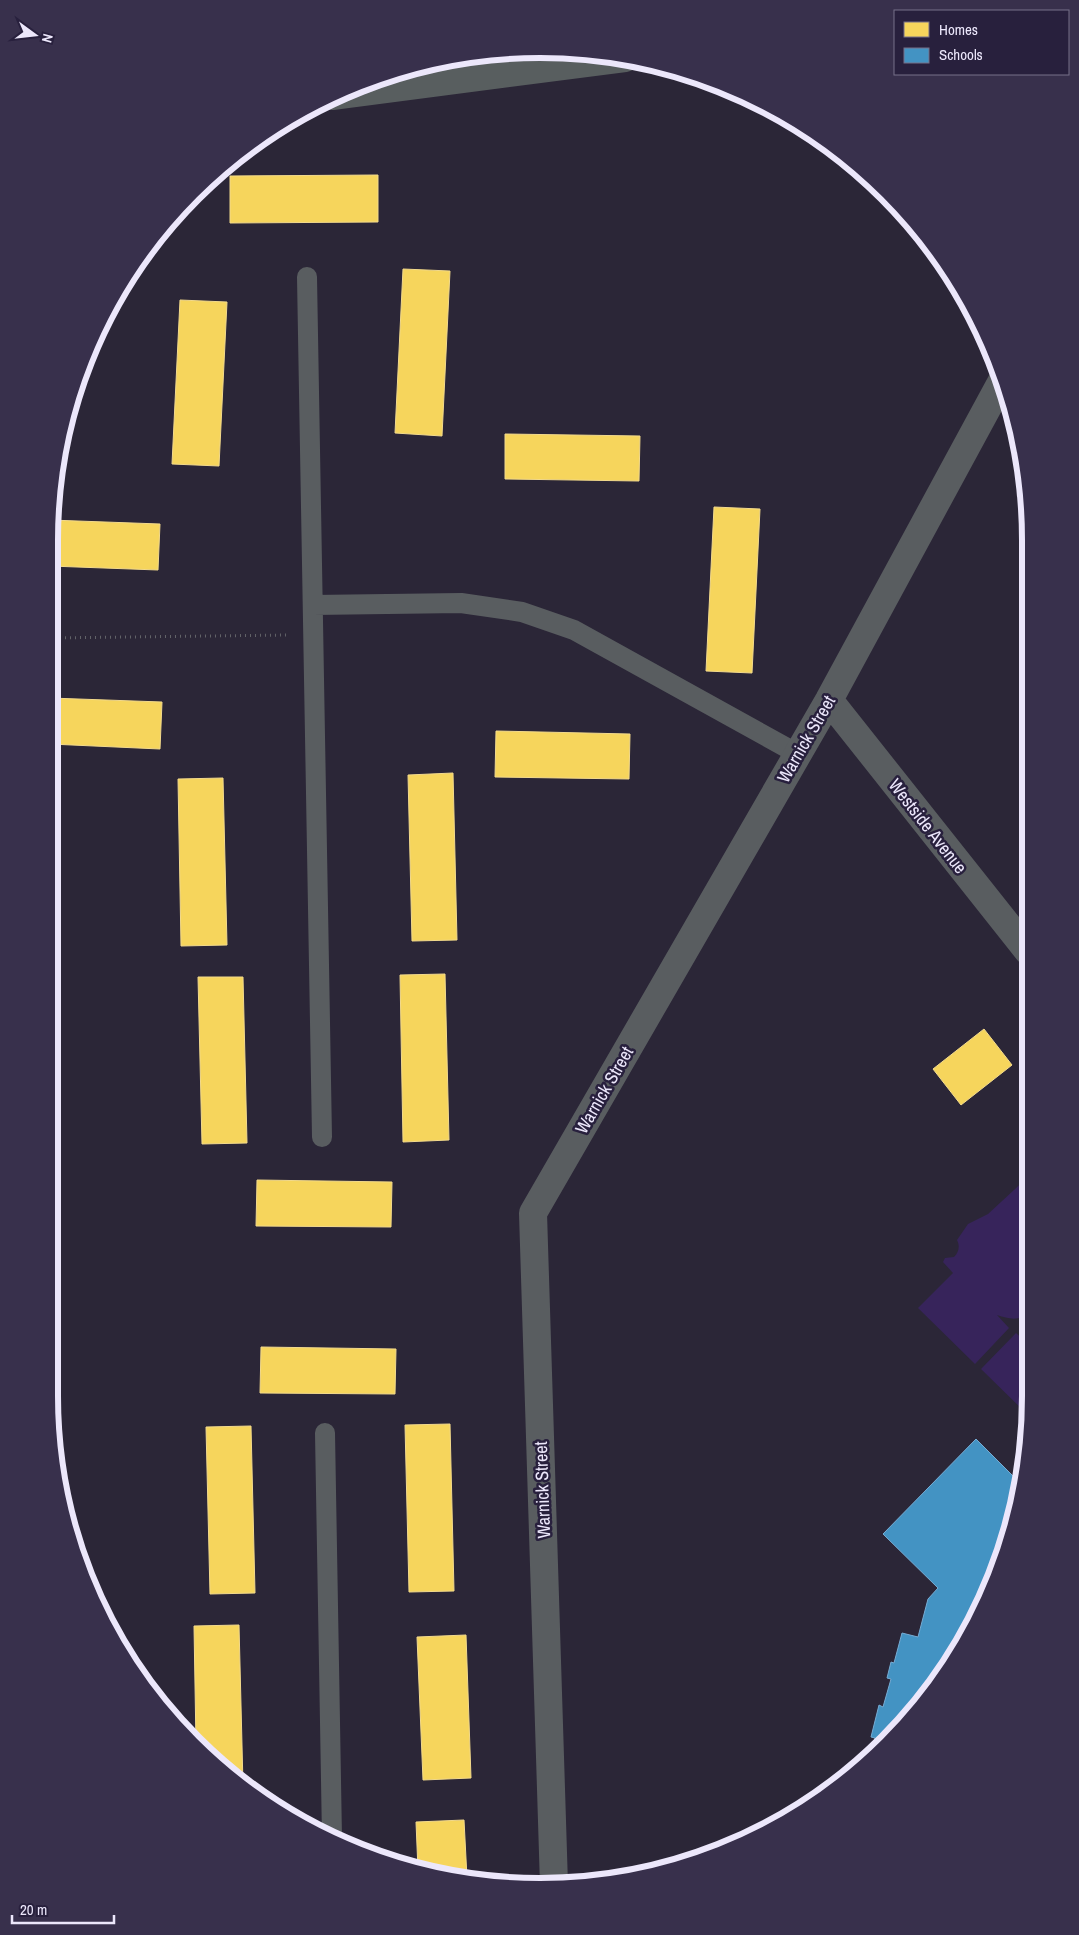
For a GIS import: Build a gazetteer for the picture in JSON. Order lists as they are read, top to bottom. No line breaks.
{"streets":{"street":["Warnick Street","Westside Avenue"]},"crossings":[["Warnick Street","Westside Avenue"]],"legend":["Homes","Schools"],"scale_bar":"20 m","north":"right"}
